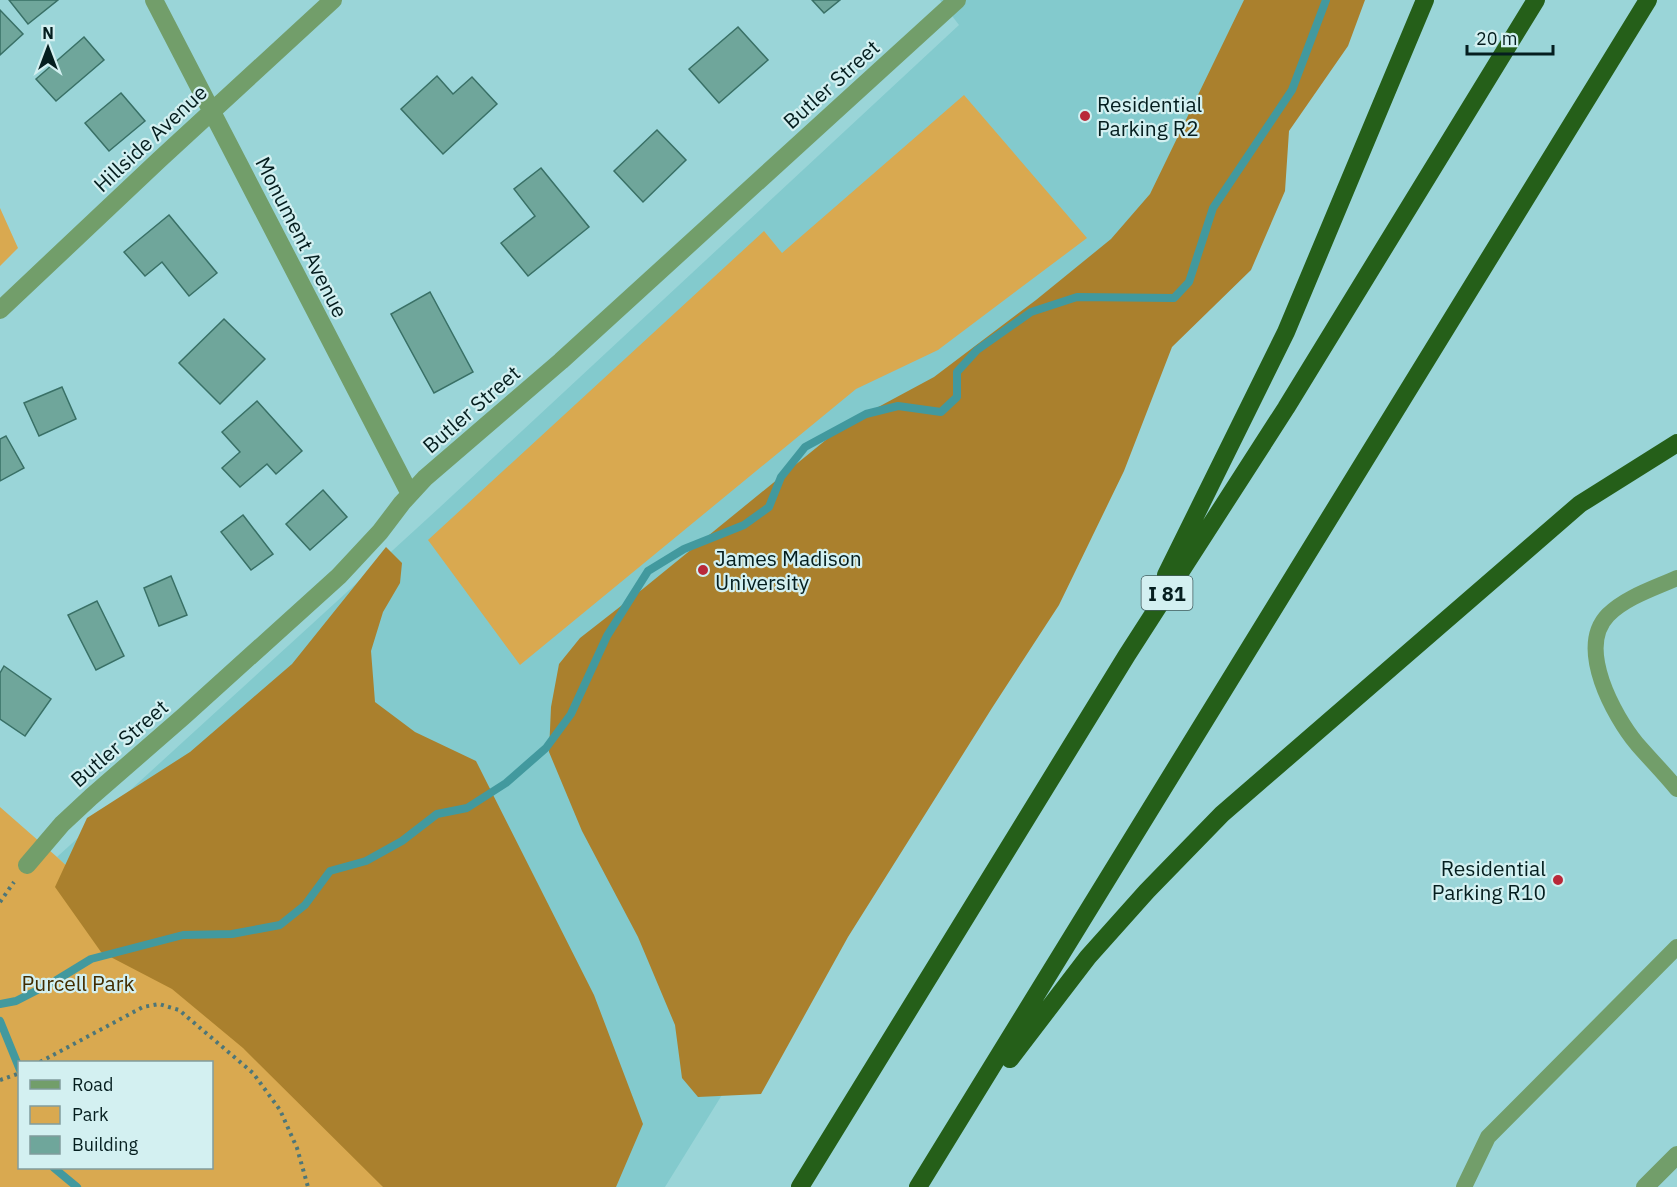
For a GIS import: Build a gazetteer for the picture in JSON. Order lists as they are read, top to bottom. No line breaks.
{"streets":{"highway":["I 81"],"street":["Butler Street","Hillside Avenue","Monument Avenue"]},"crossings":[["Butler Street","Monument Avenue"],["Hillside Avenue","Monument Avenue"]],"parks":["Purcell Park"],"places":["Residential Parking R2","James Madison University","Residential Parking R10"],"legend":["Road","Park","Building"],"scale_bar":"20 m","north":"top"}
